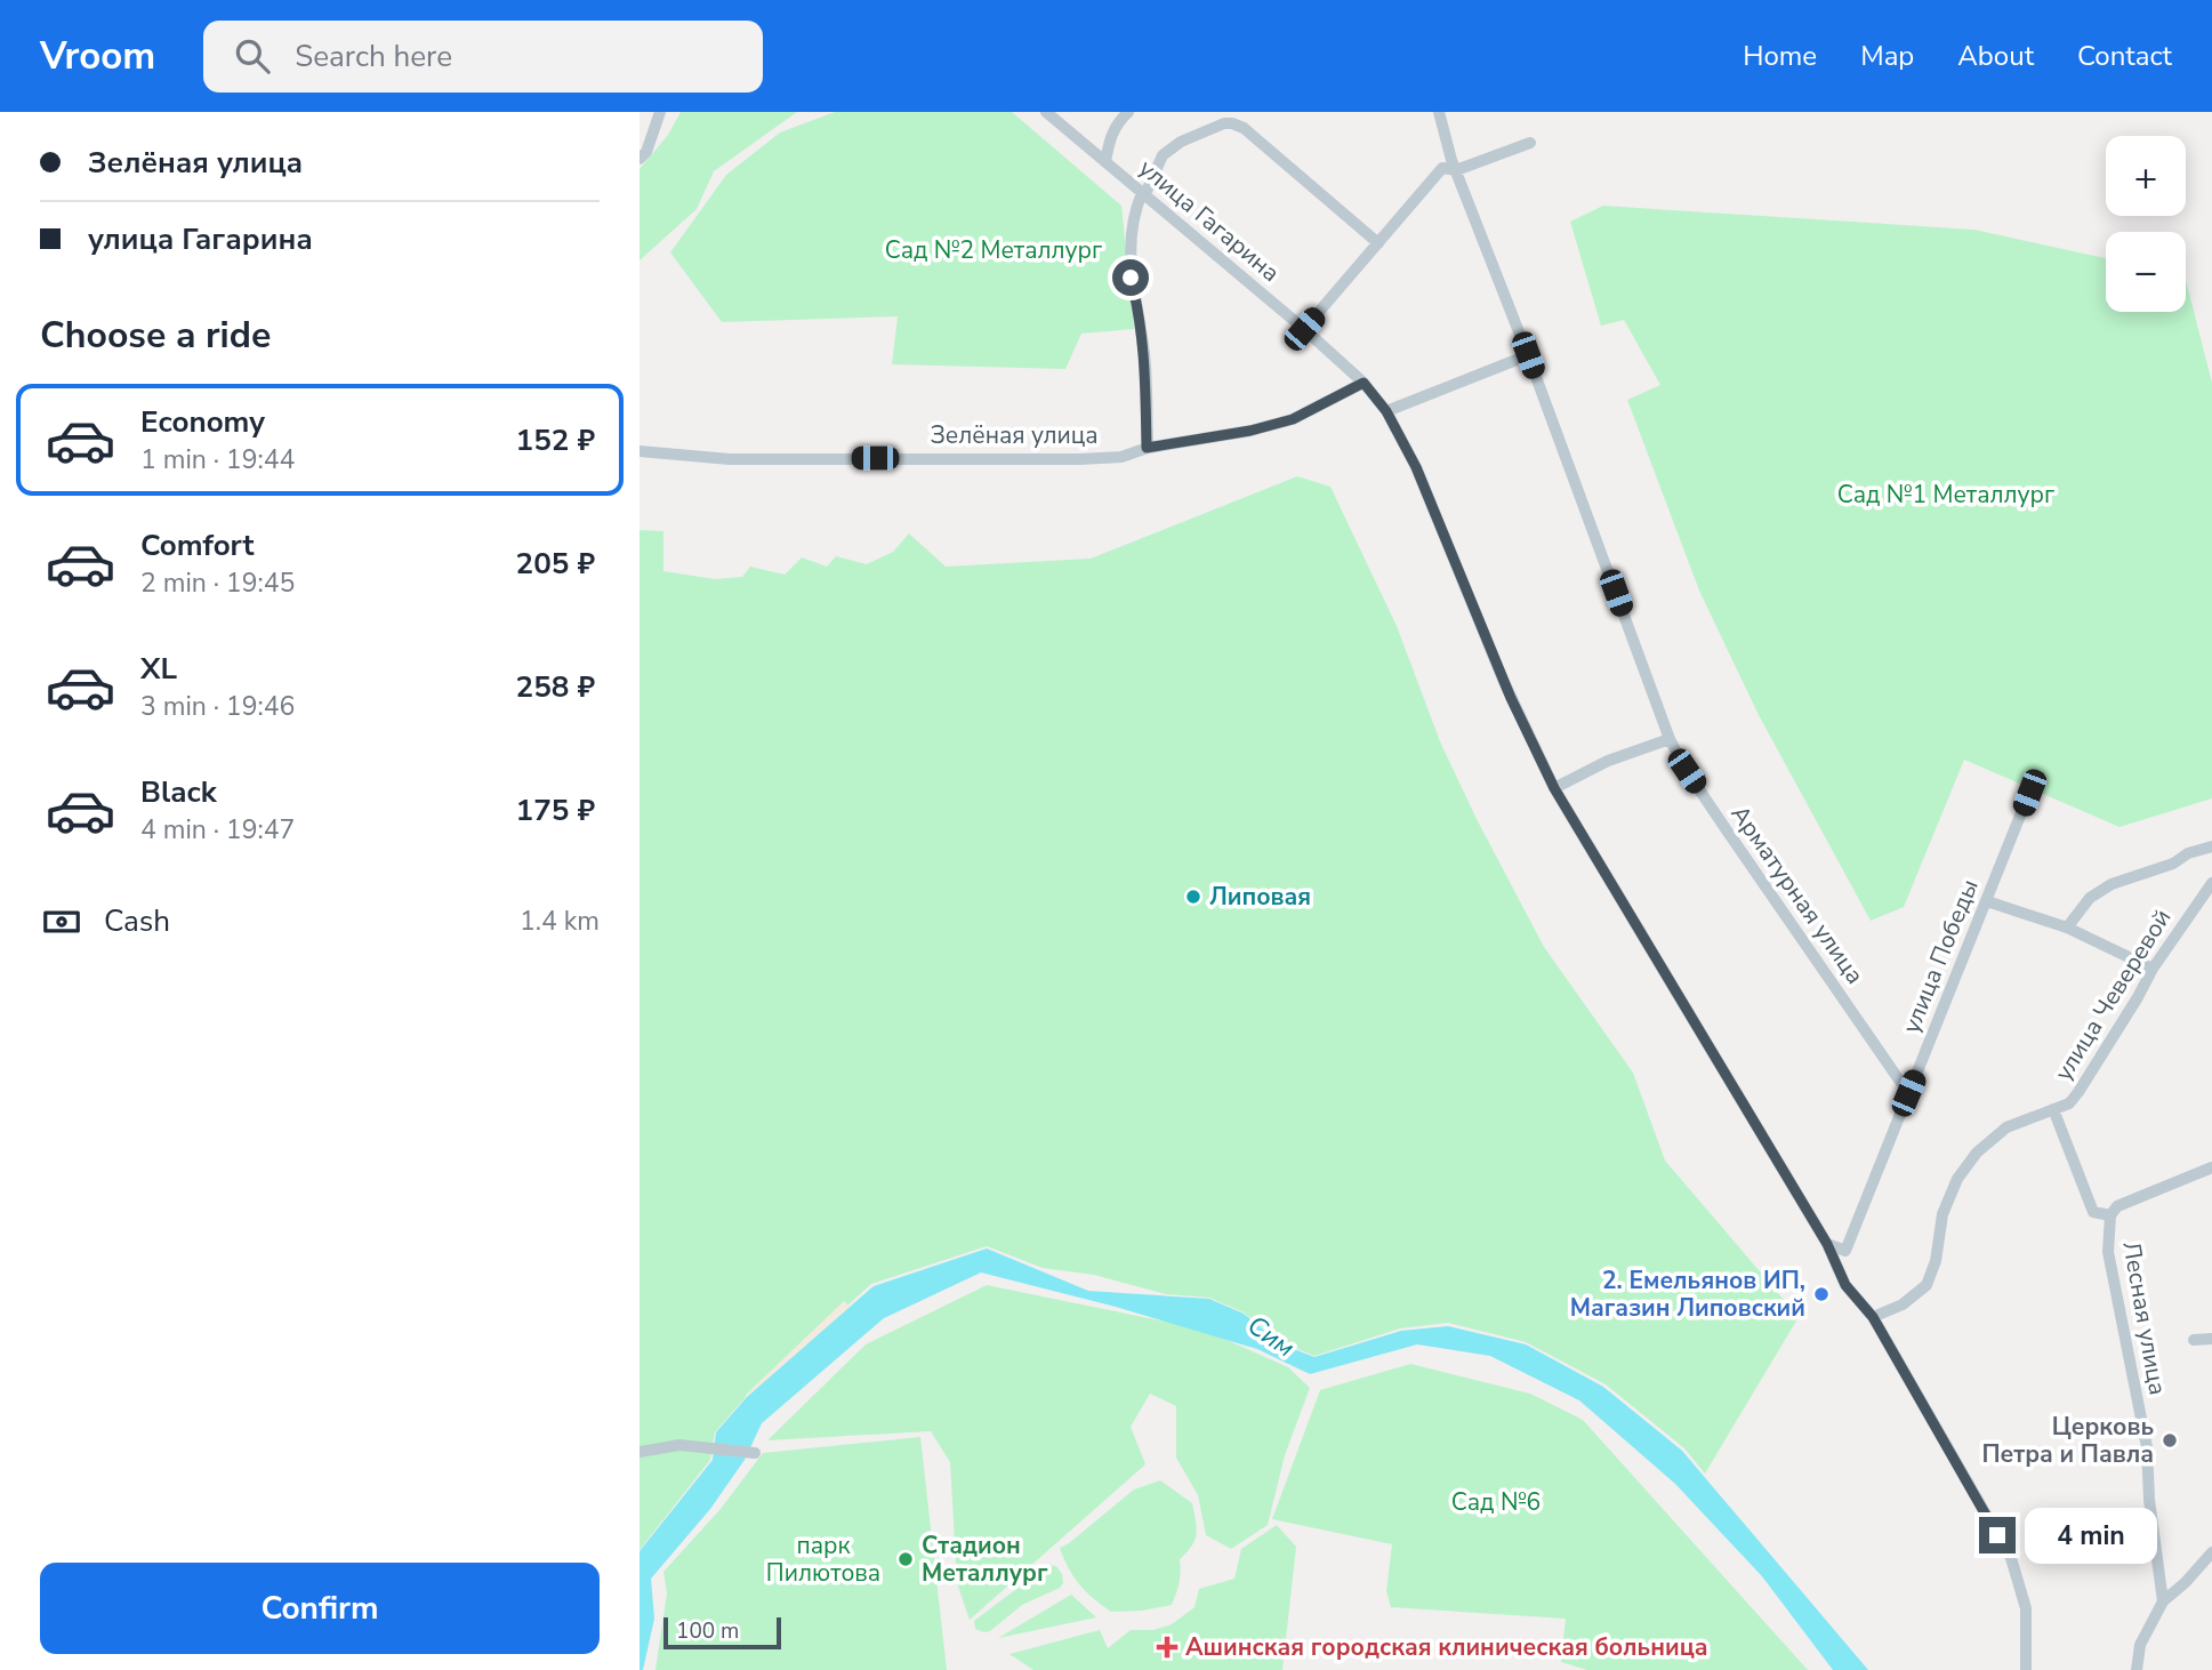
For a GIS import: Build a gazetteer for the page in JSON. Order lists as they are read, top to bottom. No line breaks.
{"streets":{"street":["улица Гагарина","Зелёная улица","Арматурная улица","улица Победы","улица Чеверевой","Лесная улица"]},"crossings":[["улица Гагарина","Зелёная улица"],["улица Гагарина","улица Победы"],["улица Гагарина","улица Чеверевой"],["Арматурная улица","улица Победы"],["улица Чеверевой","Лесная улица"]],"water":["Сим"],"parks":["Сад №2 Металлург","Сад №1 Металлург","Сад №6","парк Пилютова"],"places":{"other":["Липовая","2. Емельянов ИП, Магазин Липовский","Церковь Петра и Павла","Стадион Металлург"],"health":["Ашинская городская клиническая больница"]},"scale_bar":"100 m","page":{"header":"Vroom","search":"Search here","nav":["Home","Map","About","Contact"],"banner":["Зелёная улица","улица Гагарина"],"map_buttons":["+","−"],"heading":"Choose a ride","list":[{"name":"Economy","note":"1 min · 19:44","value":"152 ₽"},{"name":"Comfort","note":"2 min · 19:45","value":"205 ₽"},{"name":"XL","note":"3 min · 19:46","value":"258 ₽"},{"name":"Black","note":"4 min · 19:47","value":"175 ₽"}],"pay":["Cash","1.4 km"],"bubble":"4 min","buttons":"Confirm","scale":"100 m"}}
